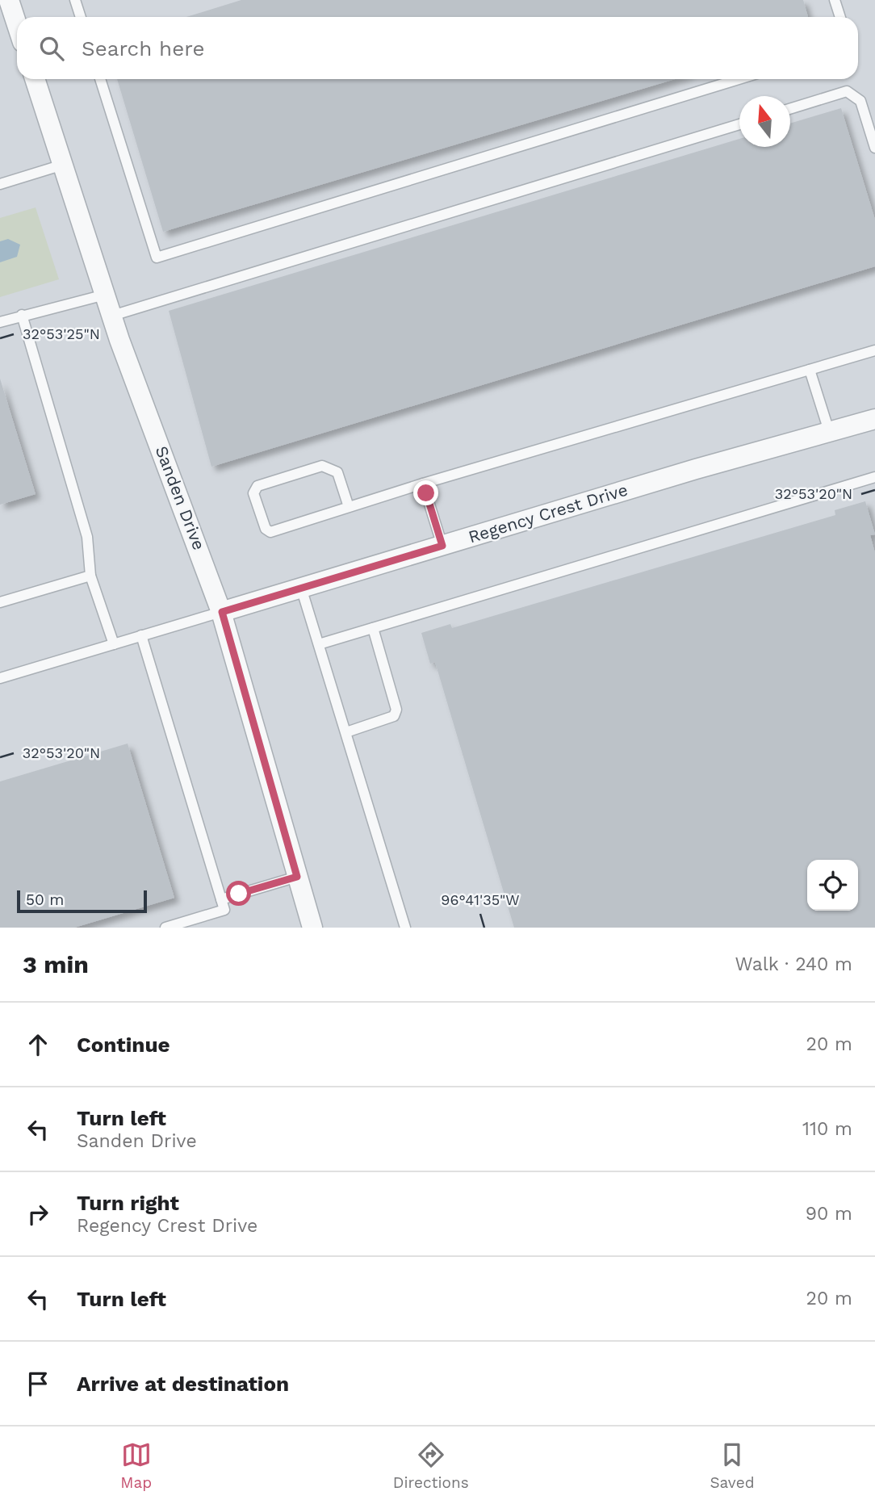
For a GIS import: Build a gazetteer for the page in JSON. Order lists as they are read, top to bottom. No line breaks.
{"streets":{"street":["Sanden Drive","Regency Crest Drive"]},"crossings":[["Sanden Drive","Regency Crest Drive"]],"scale_bar":"50 m","north":"top","page":{"search":"Search here","scale":"50 m","heading":["3 min","Walk · 240 m"],"list":[["Continue","20 m"],["Turn left","Sanden Drive","110 m"],["Turn right","Regency Crest Drive","90 m"],["Turn left","20 m"],"Arrive at destination"],"nav":["Map","Directions","Saved"]},"coordinates":["32°53'25\"N","32°53'20\"N","96°41'35\"W"]}
